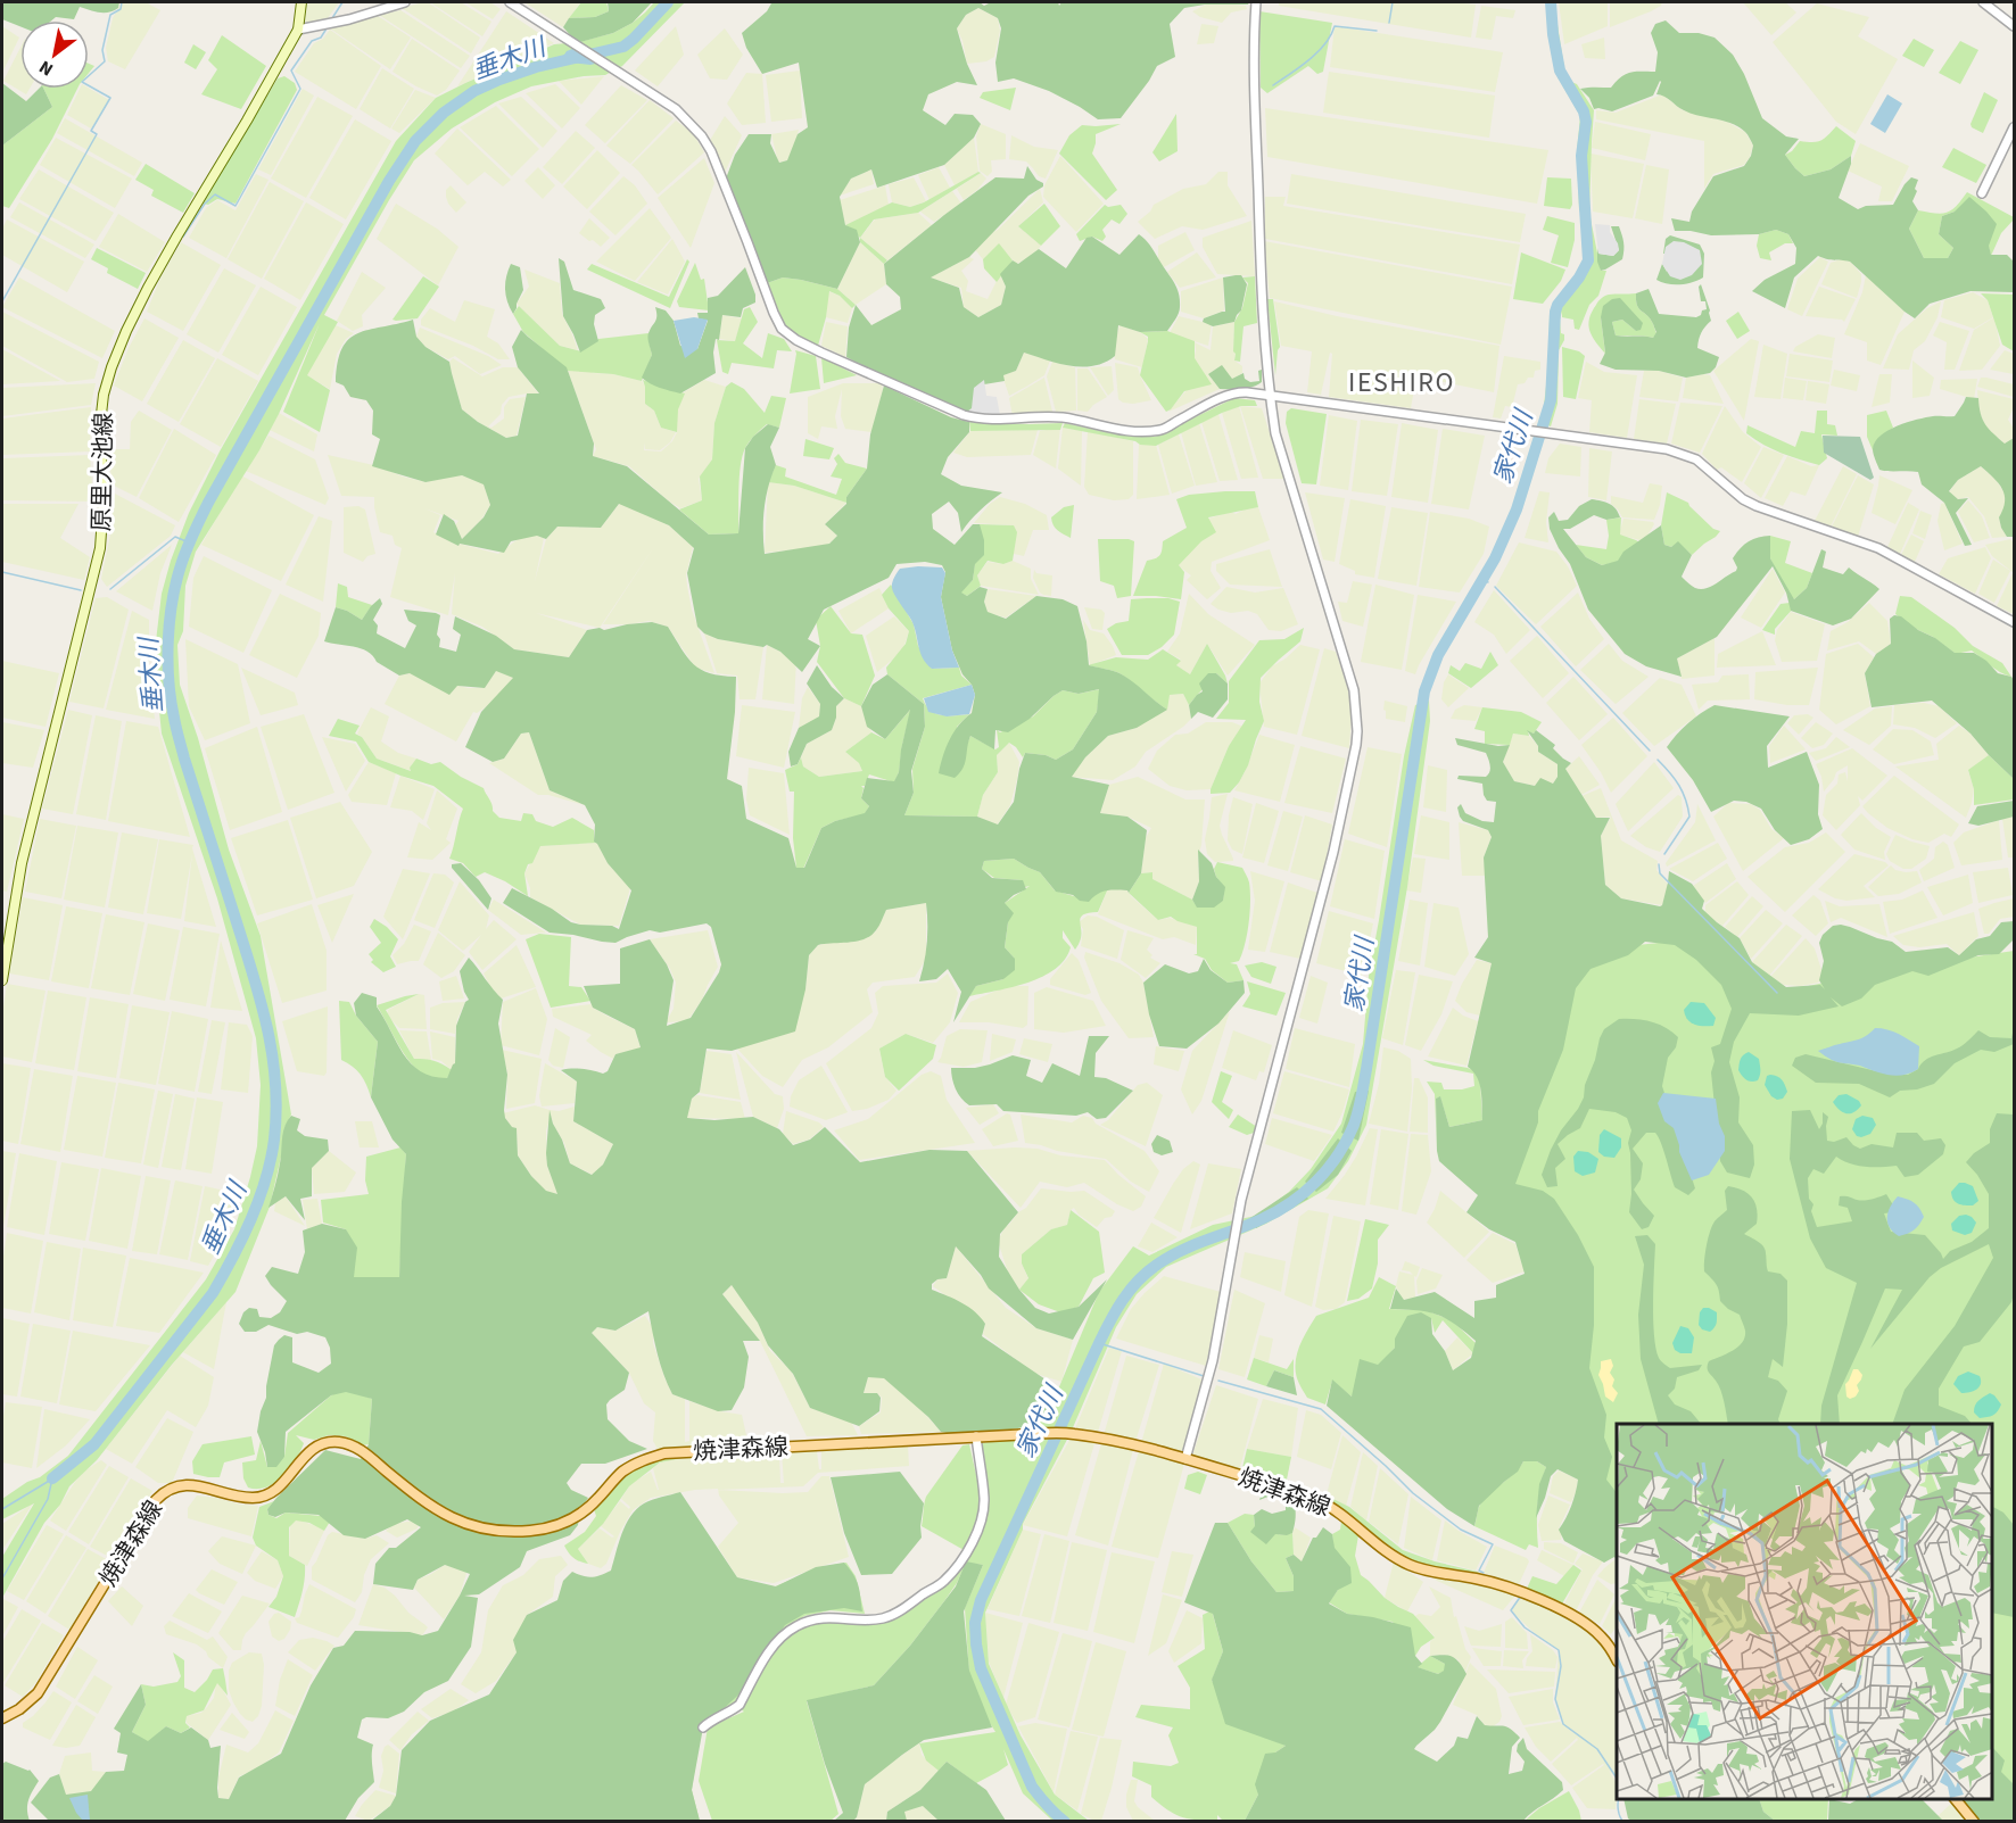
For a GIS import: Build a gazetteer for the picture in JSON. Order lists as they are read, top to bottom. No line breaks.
{"streets":{"main road":["原里大池線","焼津森線"]},"districts":["IESHIRO"],"water":["垂木川","家代川"],"north":"bottom left"}
